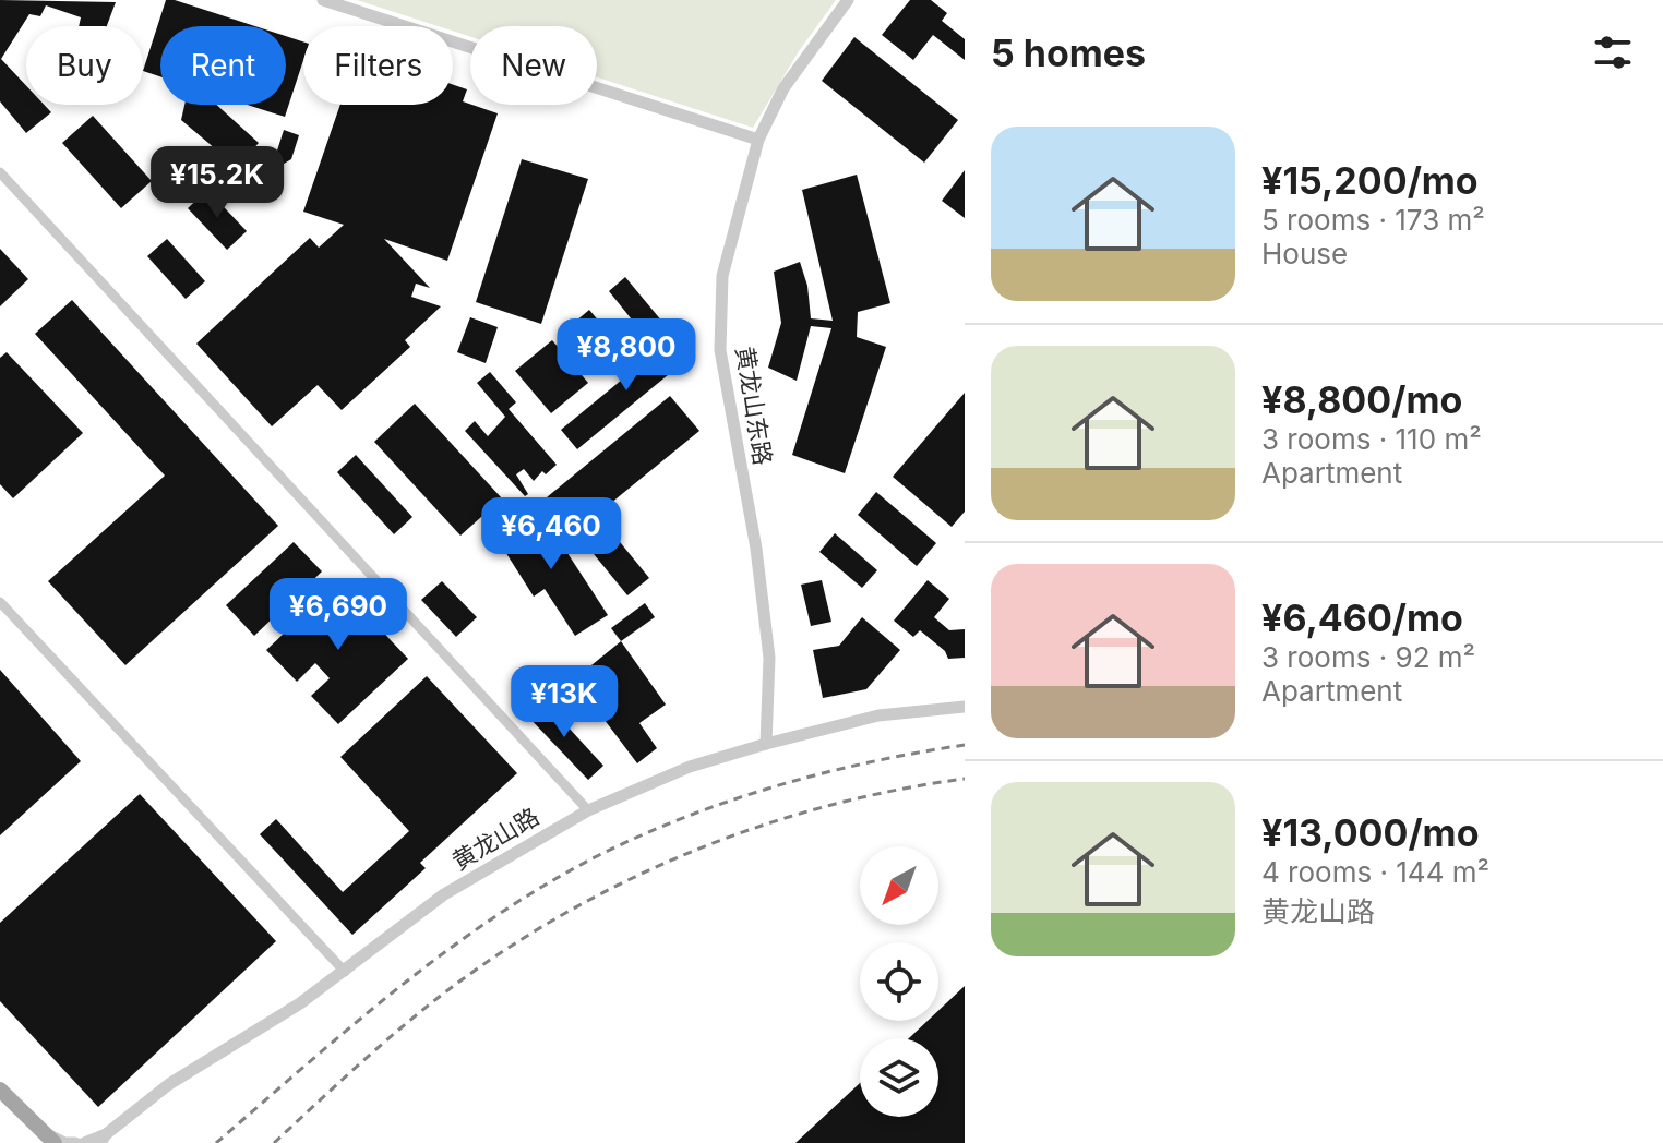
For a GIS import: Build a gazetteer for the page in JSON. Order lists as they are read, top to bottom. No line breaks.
{"streets":{"street":["黄龙山东路","黄龙山路"]},"crossings":[["黄龙山东路","黄龙山路"]],"north":"bottom left","page":{"heading":"5 homes","chip":["Buy","Rent","Filters","New"],"list":[{"name":"¥15,200/mo","note":"5 rooms · 173 m² · House"},{"name":"¥8,800/mo","note":"3 rooms · 110 m² · Apartment"},{"name":"¥6,460/mo","note":"3 rooms · 92 m² · Apartment"},{"name":"¥13,000/mo","note":"4 rooms · 144 m² · 黄龙山路"}],"price":["¥15.2K","¥8,800","¥6,460","¥6,690","¥13K"]}}
